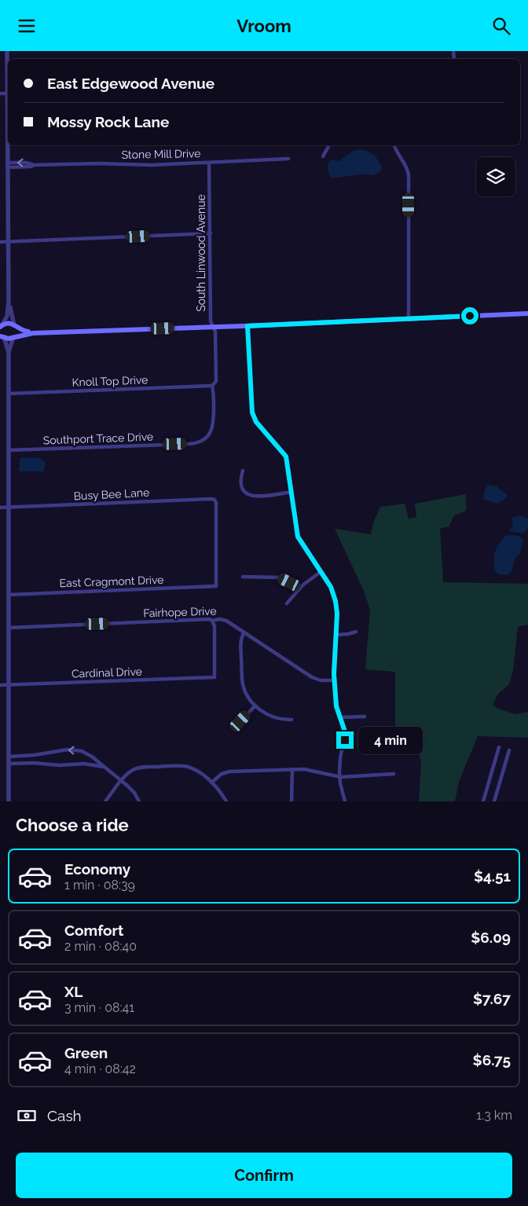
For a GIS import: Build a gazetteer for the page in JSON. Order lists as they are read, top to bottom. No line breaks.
{"streets":{"street":["Stone Mill Drive","South Linwood Avenue","Knoll Top Drive","Southport Trace Drive","Busy Bee Lane","East Cragmont Drive","Fairhope Drive","Cardinal Drive"]},"crossings":[["Stone Mill Drive","South Linwood Avenue"],["South Linwood Avenue","Knoll Top Drive"],["South Linwood Avenue","Southport Trace Drive"],["Busy Bee Lane","East Cragmont Drive"],["Fairhope Drive","Cardinal Drive"]],"page":{"header":"Vroom","banner":["East Edgewood Avenue","Mossy Rock Lane"],"bubble":"4 min","heading":"Choose a ride","list":[{"name":"Economy","note":"1 min · 08:39","value":"$4.51"},{"name":"Comfort","note":"2 min · 08:40","value":"$6.09"},{"name":"XL","note":"3 min · 08:41","value":"$7.67"},{"name":"Green","note":"4 min · 08:42","value":"$6.75"}],"pay":["Cash","1.3 km"],"buttons":"Confirm"}}
